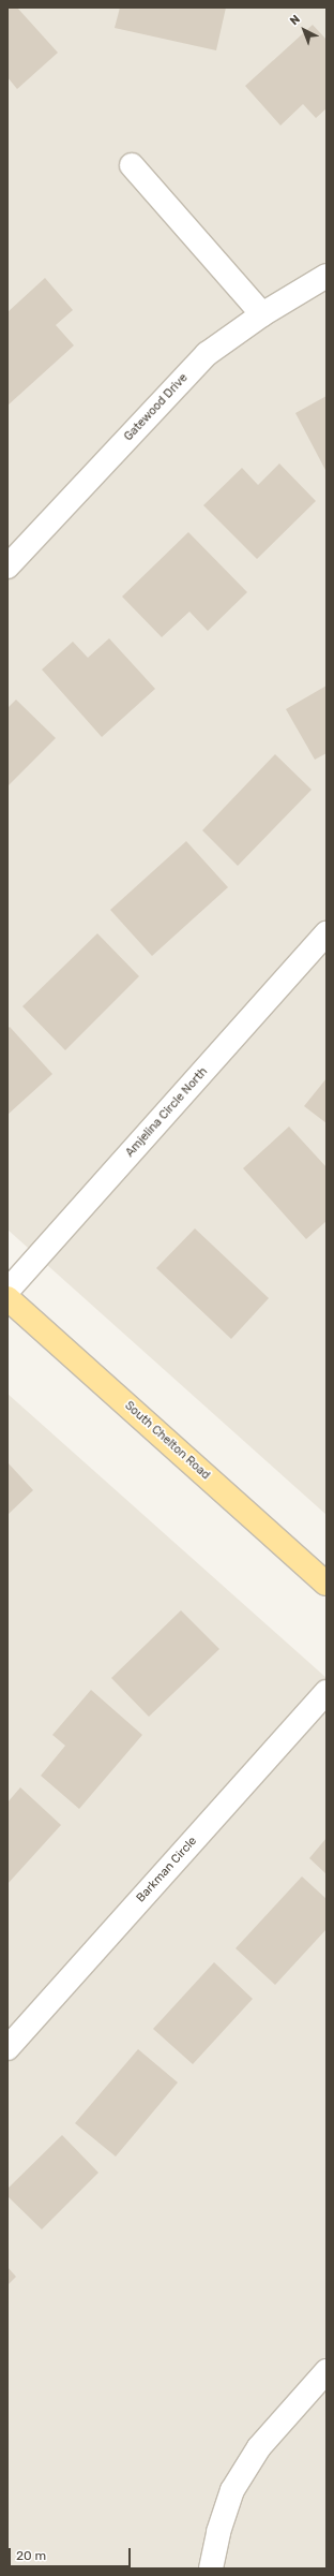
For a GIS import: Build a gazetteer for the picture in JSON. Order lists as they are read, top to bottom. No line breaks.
{"streets":{"main road":["South Chelton Road"],"street":["Gatewood Drive","Amjelina Circle North","Barkman Circle"]},"scale_bar":"20 m","north":"top left"}
